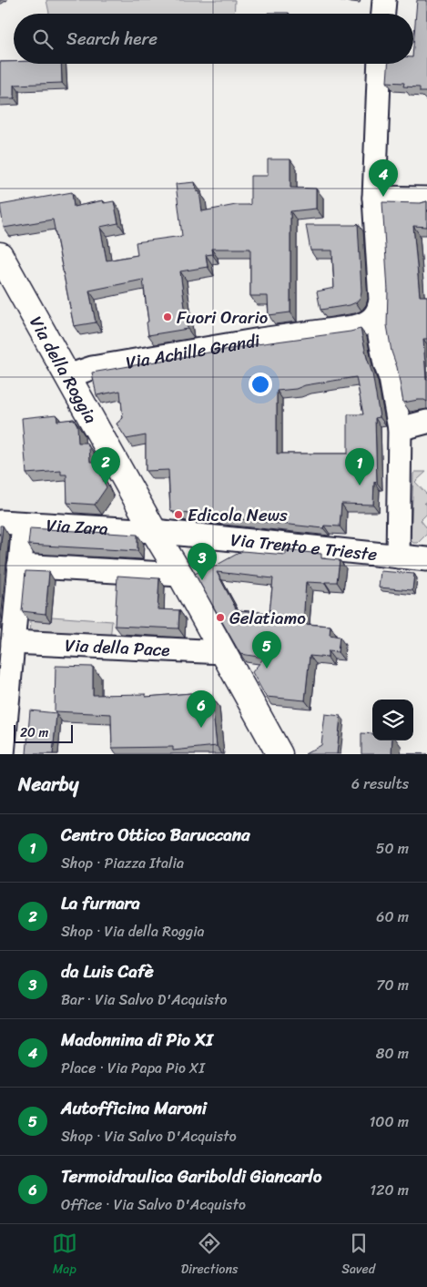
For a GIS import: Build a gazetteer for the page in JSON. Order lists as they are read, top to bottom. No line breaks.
{"streets":{"street":["Via Achille Grandi","Via della Roggia","Via Zara","Via Trento e Trieste","Via della Pace"]},"crossings":[["Via Achille Grandi","Via della Roggia"],["Via della Roggia","Via Zara"],["Via della Roggia","Via Trento e Trieste"],["Via della Roggia","Via della Pace"],["Via Zara","Via Trento e Trieste"]],"places":["Fuori Orario","Edicola News","Gelatiamo"],"scale_bar":"20 m","page":{"search":"Search here","pins":["4","2","1","3","5","6"],"scale":"20 m","heading":["Nearby","6 results"],"list":[{"mark":"1","name":"Centro Ottico Baruccana","note":"Shop · Piazza Italia","value":"50 m"},{"mark":"2","name":"La furnara","note":"Shop · Via della Roggia","value":"60 m"},{"mark":"3","name":"da Luis Cafè","note":"Bar · Via Salvo D'Acquisto","value":"70 m"},{"mark":"4","name":"Madonnina di Pio XI","note":"Place · Via Papa Pio XI","value":"80 m"},{"mark":"5","name":"Autofficina Maroni","note":"Shop · Via Salvo D'Acquisto","value":"100 m"},{"mark":"6","name":"Termoidraulica Gariboldi Giancarlo","note":"Office · Via Salvo D'Acquisto","value":"120 m"}],"nav":["Map","Directions","Saved"]}}
